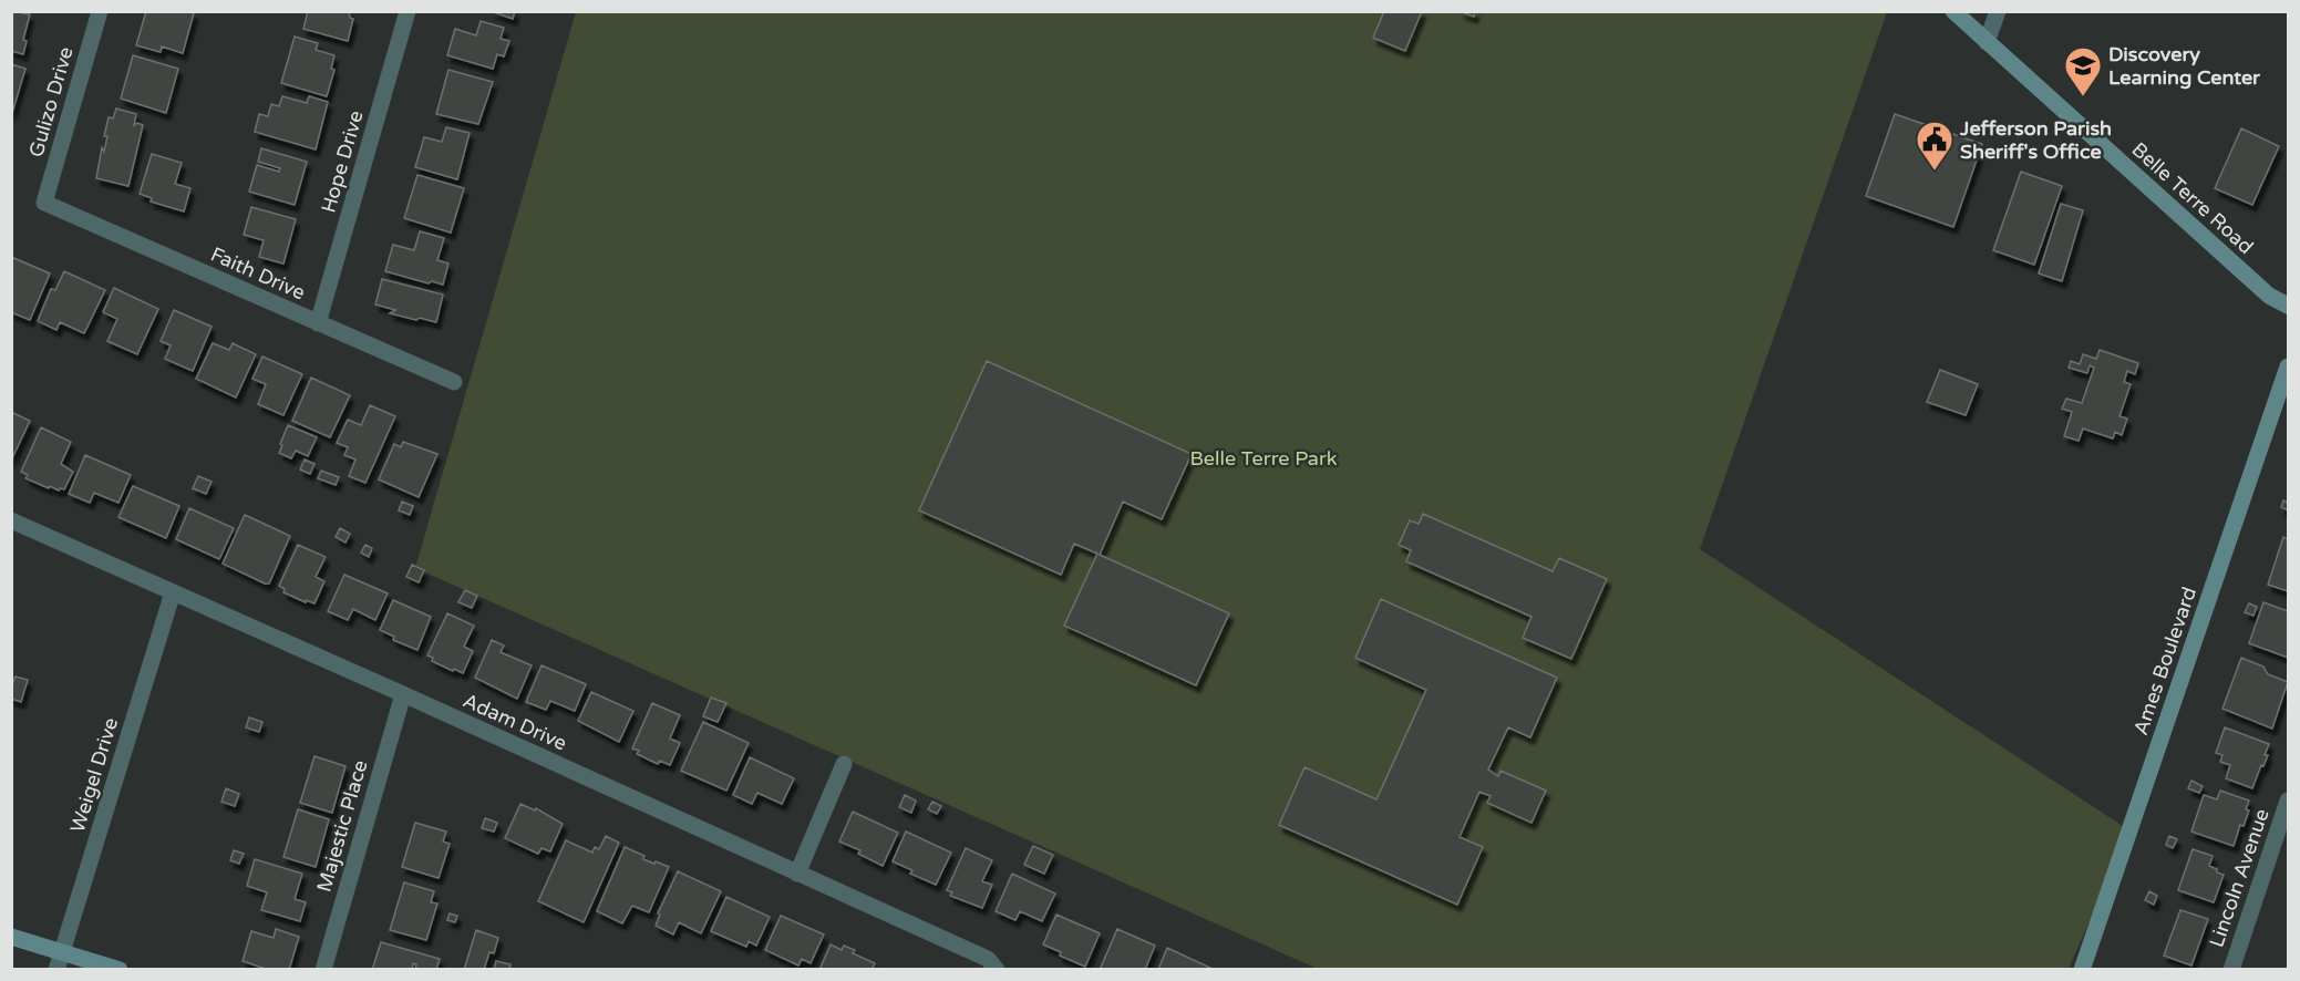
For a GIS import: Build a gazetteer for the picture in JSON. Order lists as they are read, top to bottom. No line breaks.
{"streets":{"street":["Gulizo Drive","Hope Drive","Belle Terre Road","Faith Drive","Ames Boulevard","Adam Drive","Weigel Drive","Majestic Place","Lincoln Avenue"]},"crossings":[["Gulizo Drive","Faith Drive"],["Hope Drive","Faith Drive"],["Adam Drive","Weigel Drive"],["Adam Drive","Majestic Place"]],"parks":["Belle Terre Park"],"places":{"school or university":["Discovery Learning Center"],"public building":["Jefferson Parish Sheriff's Office"]}}
